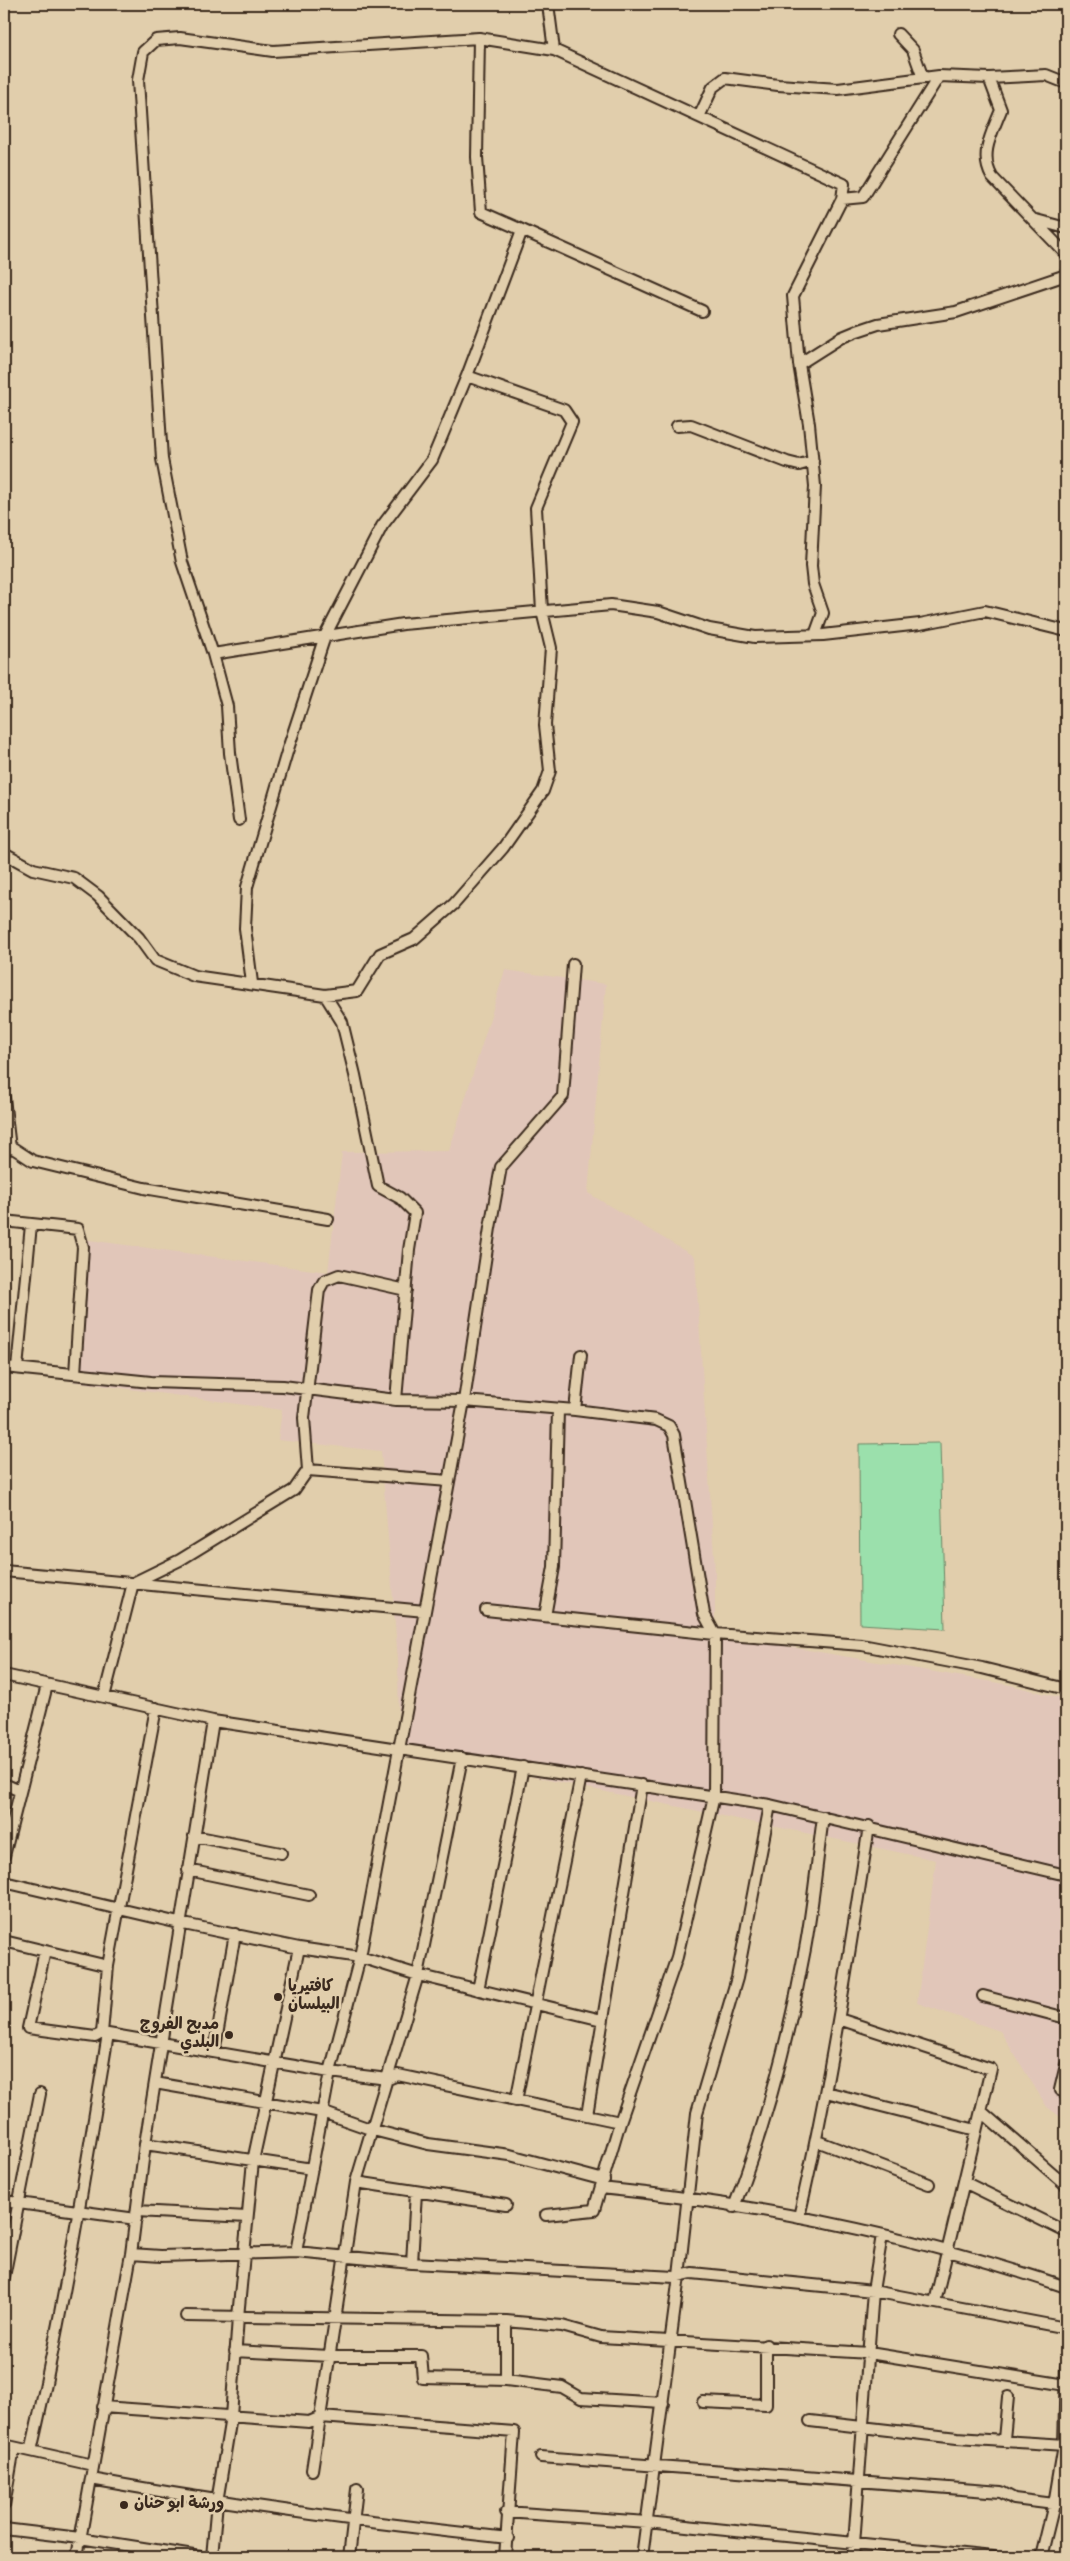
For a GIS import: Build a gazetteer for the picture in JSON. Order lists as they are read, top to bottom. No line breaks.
{"places":["كافتيريا البيلسان","مدبح الفروج البلدي","ورشة ابو حنان"]}
